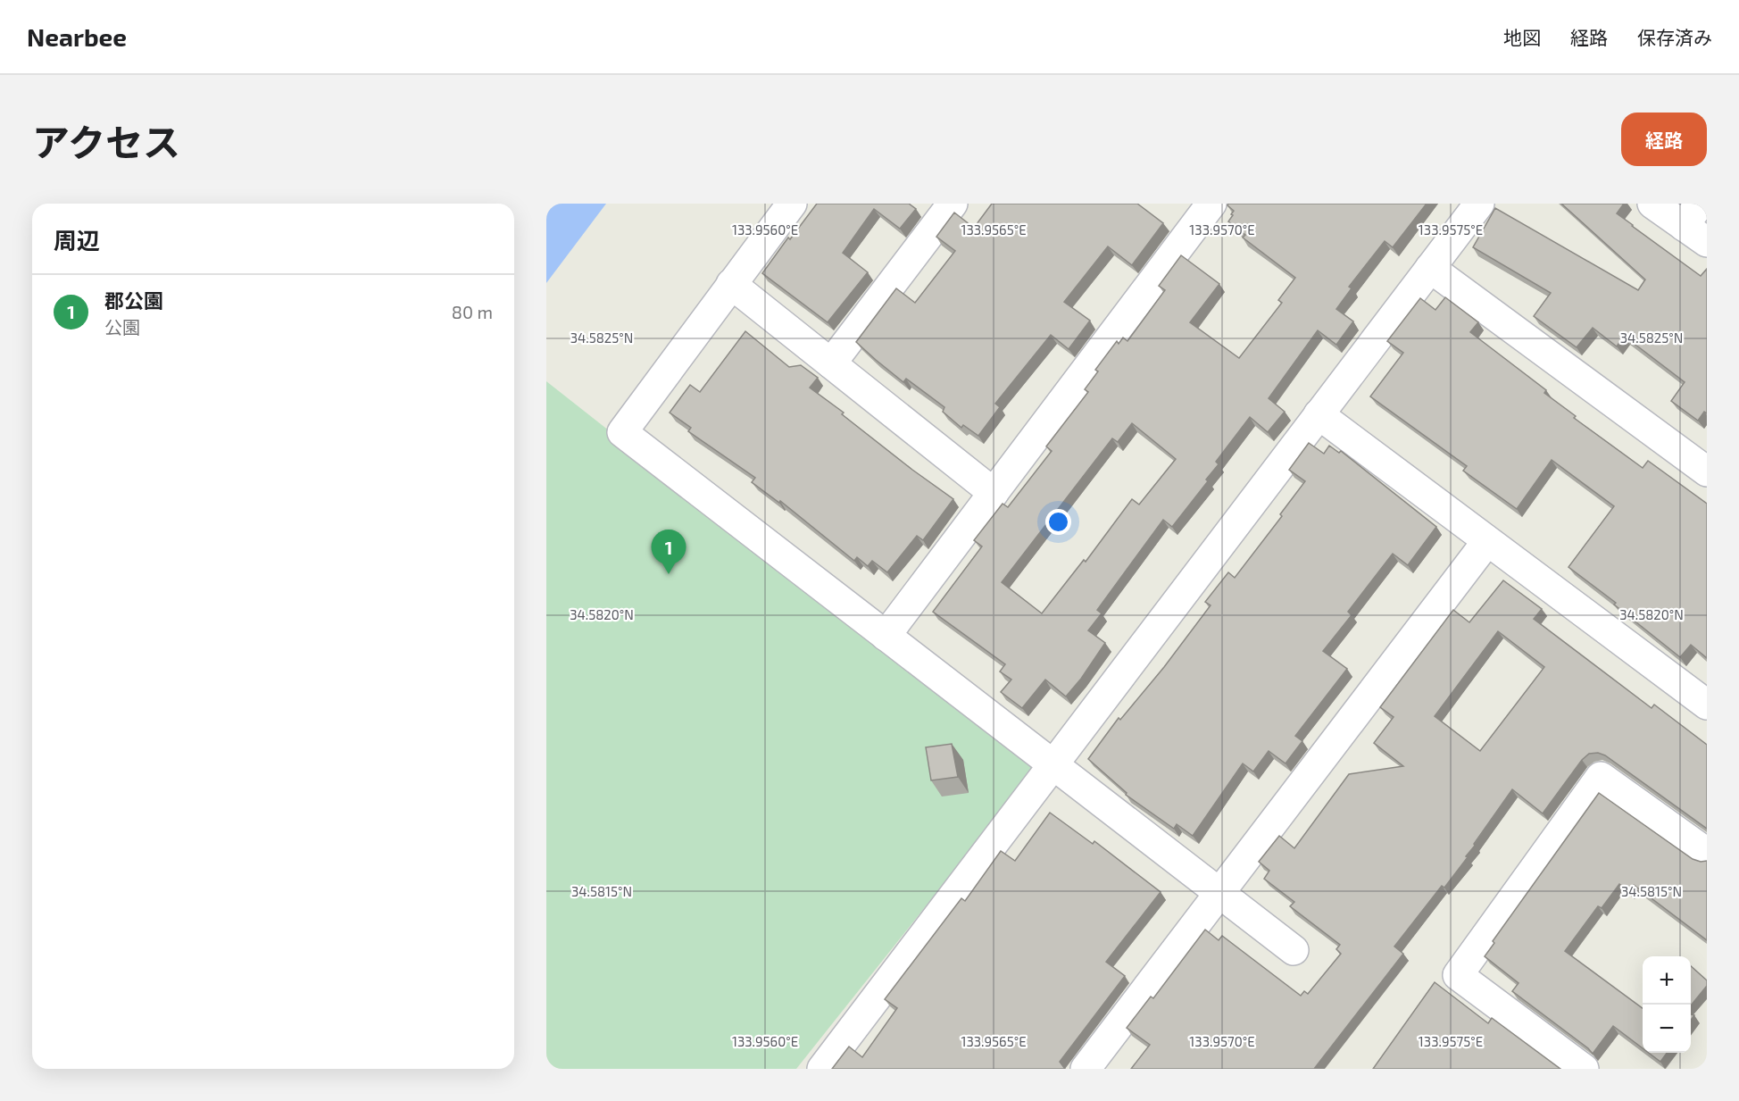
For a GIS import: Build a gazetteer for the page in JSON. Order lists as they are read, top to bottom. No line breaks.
{"page":{"header":"Nearbee","nav":["地図","経路","保存済み"],"title":"アクセス","buttons":"経路","heading":"周辺","list":[{"mark":"1","name":"郡公園","note":"公園","value":"80 m"}],"pins":"1","map_buttons":["+","−"]},"coordinates":["133.9560°E","133.9565°E","133.9570°E","133.9575°E","34.5825°N","34.5820°N","34.5815°N"]}
